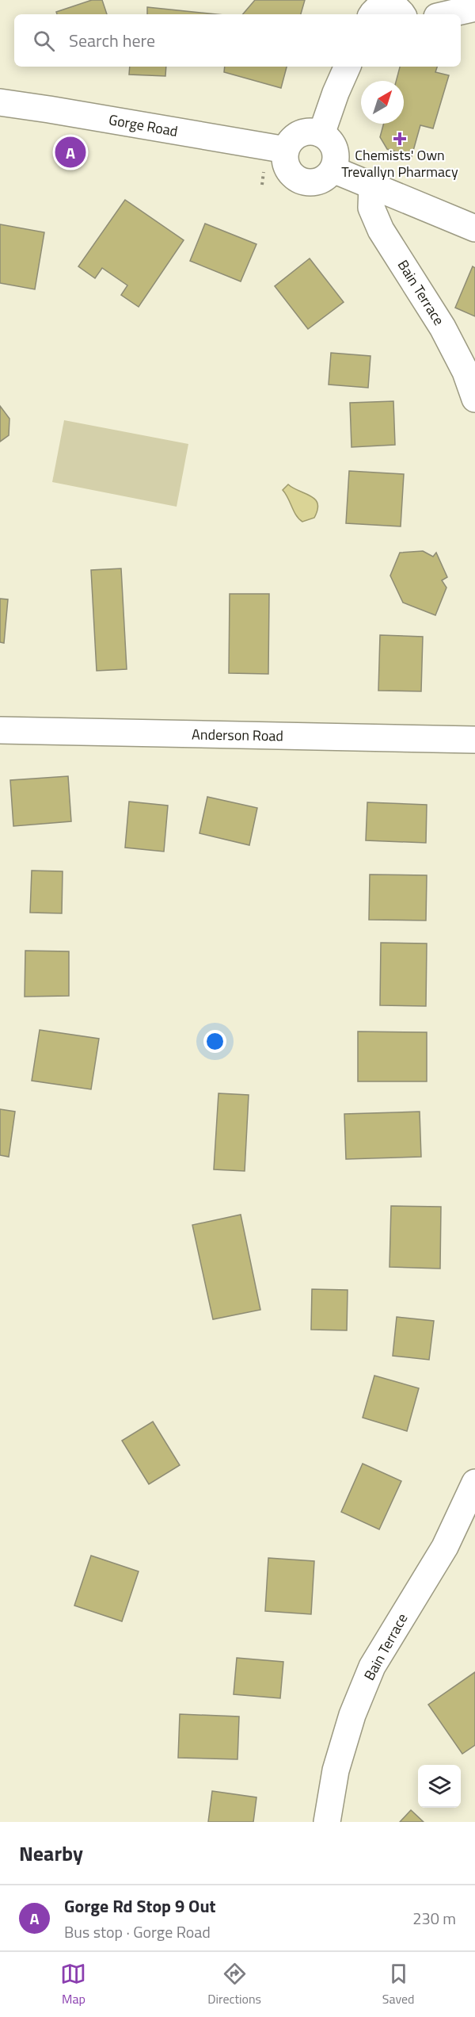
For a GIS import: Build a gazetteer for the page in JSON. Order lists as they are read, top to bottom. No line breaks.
{"streets":{"street":["Gorge Road","Bain Terrace","Anderson Road"]},"places":{"health":["Chemists' Own Trevallyn Pharmacy"]},"north":"top right","page":{"search":"Search here","pins":"A","heading":"Nearby","list":[{"mark":"A","name":"Gorge Rd Stop 9 Out","note":"Bus stop · Gorge Road","value":"230 m"}],"nav":["Map","Directions","Saved"]}}
